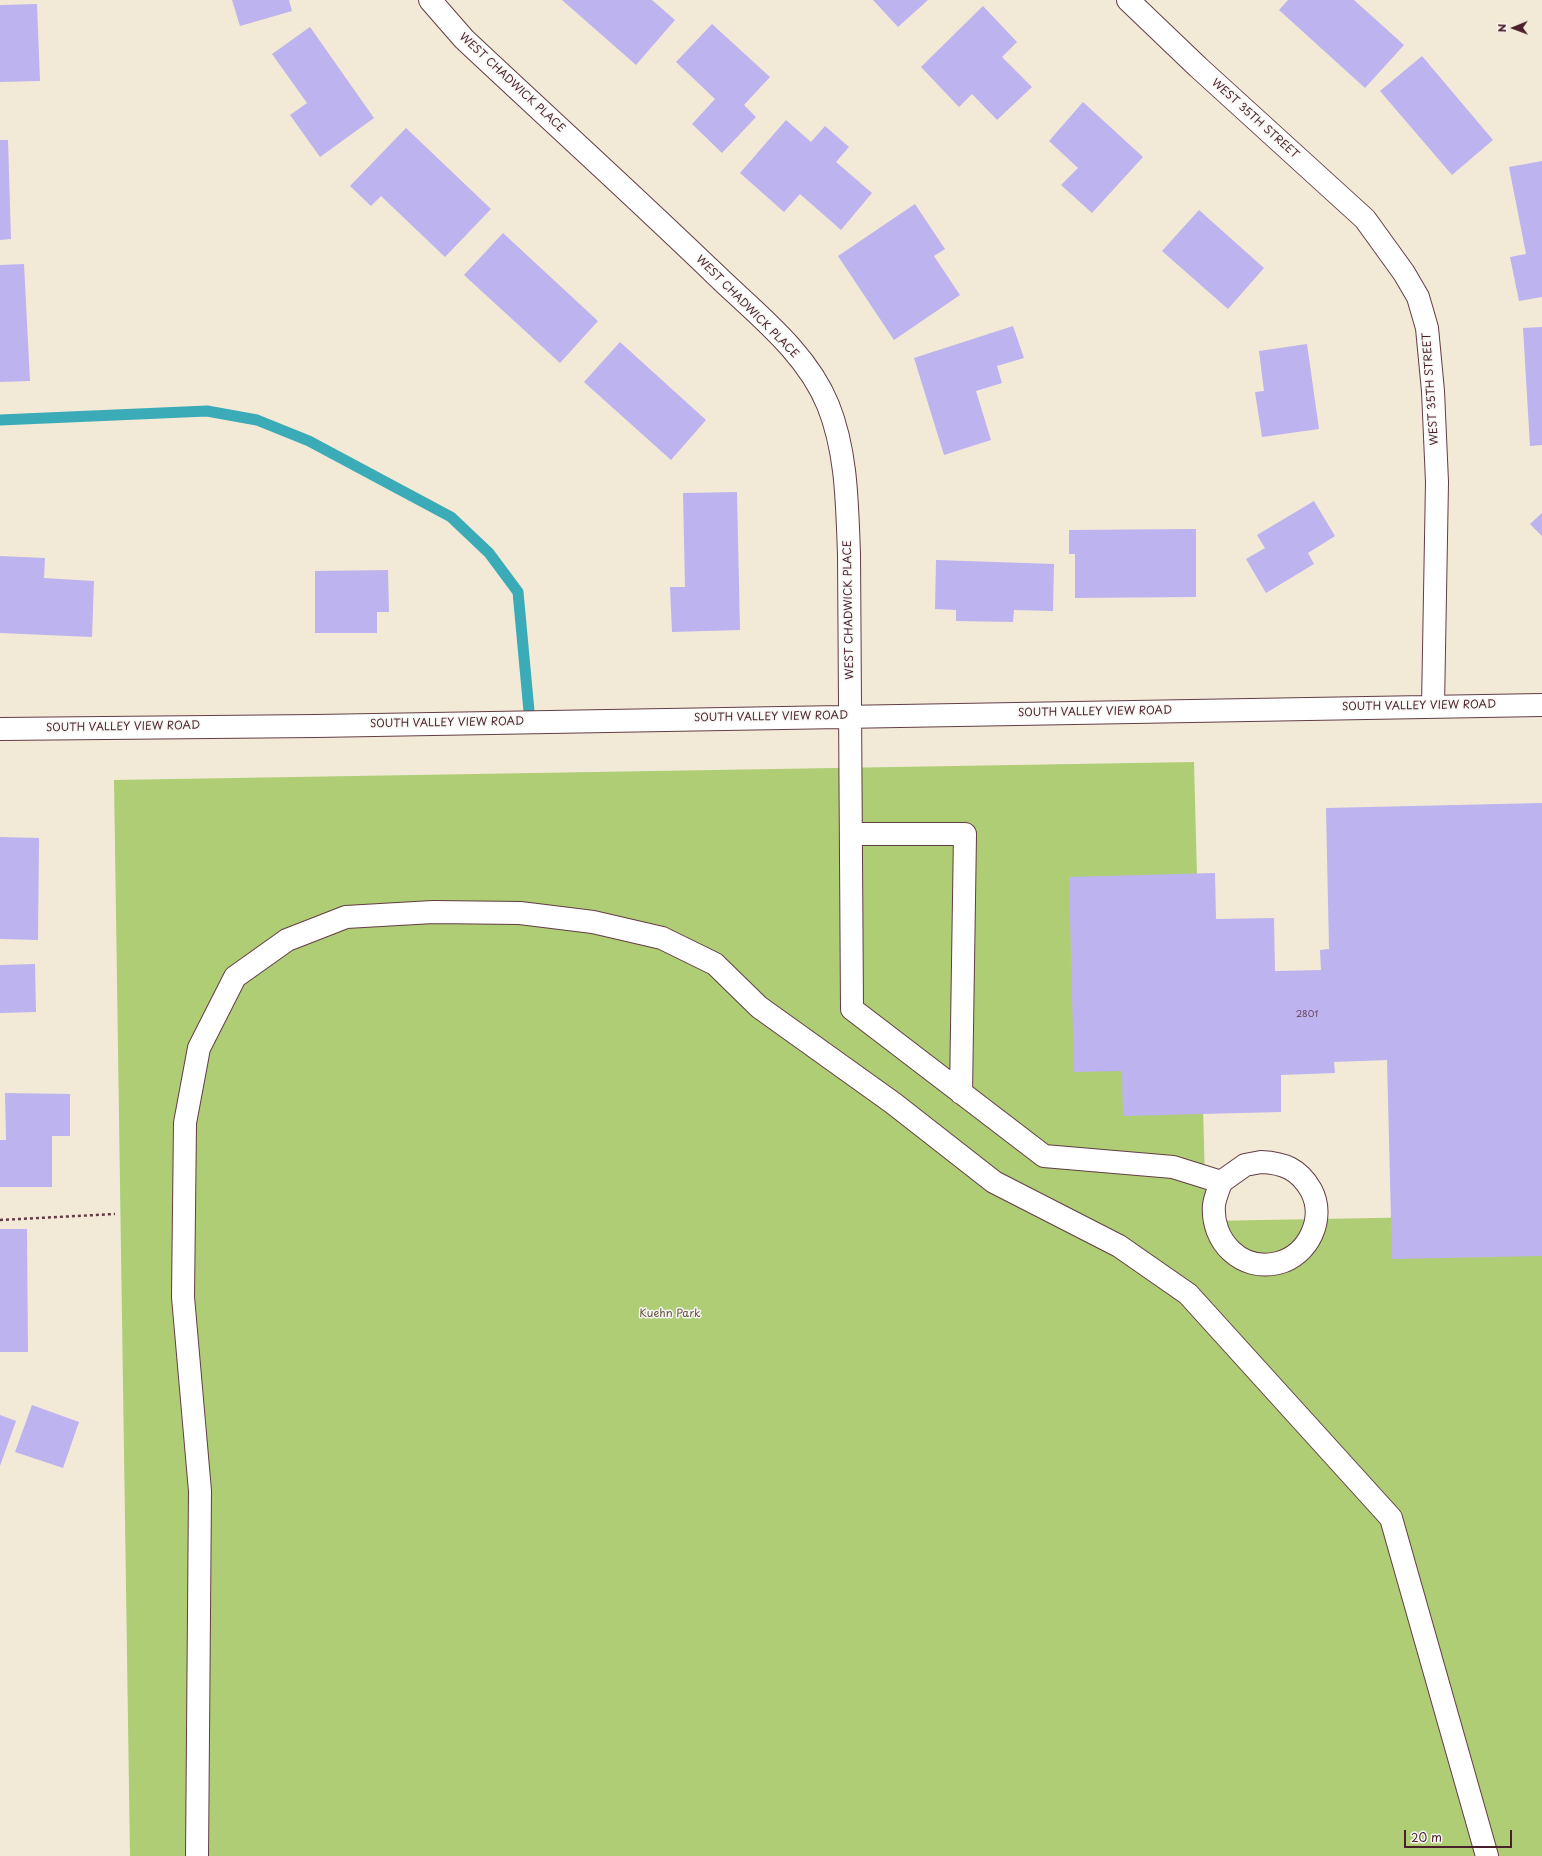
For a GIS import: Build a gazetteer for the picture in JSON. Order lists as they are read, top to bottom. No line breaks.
{"streets":{"street":["WEST CHADWICK PLACE","WEST 35TH STREET","SOUTH VALLEY VIEW ROAD"]},"crossings":[["WEST CHADWICK PLACE","SOUTH VALLEY VIEW ROAD"],["WEST 35TH STREET","SOUTH VALLEY VIEW ROAD"]],"parks":["Kuehn Park"],"house_numbers":["2801"],"scale_bar":"20 m","north":"left"}
